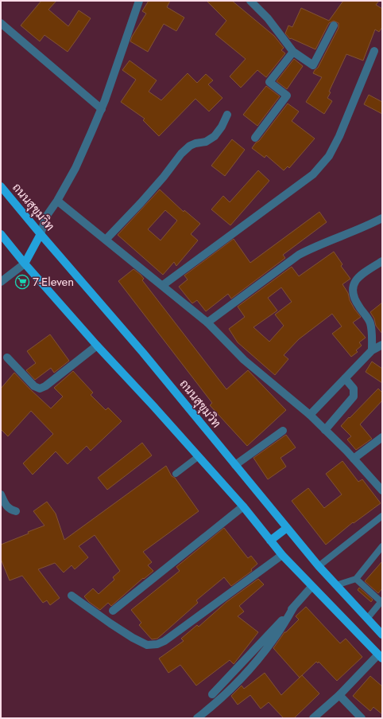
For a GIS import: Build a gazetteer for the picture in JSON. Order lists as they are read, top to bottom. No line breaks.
{"streets":{"main road":["ถนนสุขุมวิท"]},"places":{"supermarket":["7-Eleven"]}}
